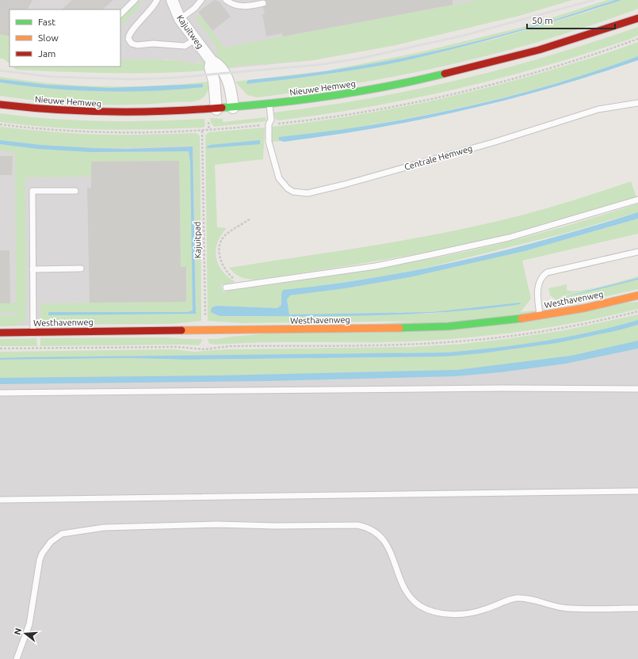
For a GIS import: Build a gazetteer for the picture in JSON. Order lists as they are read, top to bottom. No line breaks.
{"streets":{"main road":["Nieuwe Hemweg","Westhavenweg"],"street":["Kajuitweg"],"lane":["Centrale Hemweg"],"path":["Kajuitpad"]},"crossings":[["Kajuitweg","Nieuwe Hemweg"],["Nieuwe Hemweg","Centrale Hemweg"],["Kajuitpad","Westhavenweg"]],"legend":["Fast","Slow","Jam"],"scale_bar":"50 m","north":"left"}
